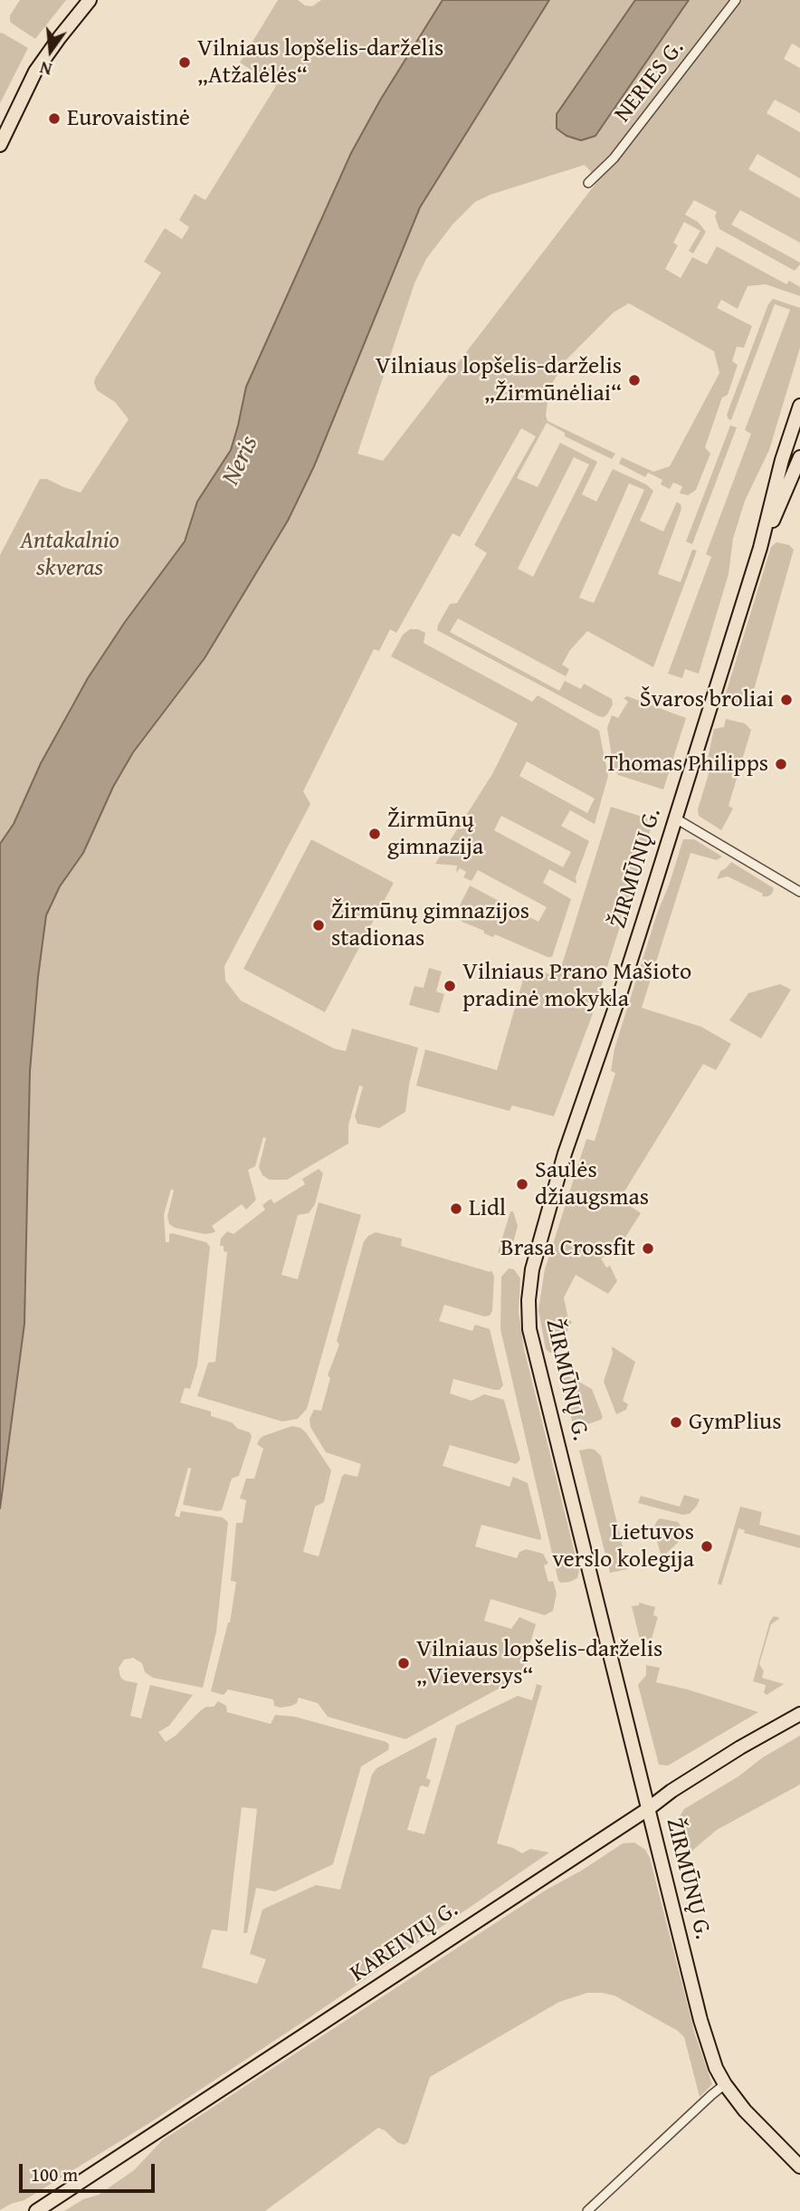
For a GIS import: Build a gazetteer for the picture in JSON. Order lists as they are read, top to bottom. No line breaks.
{"streets":{"main road":["ŽIRMŪNŲ G.","KAREIVIŲ G."],"street":["NERIES G."]},"crossings":[["ŽIRMŪNŲ G.","KAREIVIŲ G."]],"water":["Neris"],"parks":["Antakalnio skveras"],"places":["Vilniaus lopšelis-darželis „Atžalėlės“","Eurovaistinė","Vilniaus lopšelis-darželis „Žirmūnėliai“","Švaros broliai","Thomas Philipps","Žirmūnų gimnazija","Žirmūnų gimnazijos stadionas","Vilniaus Prano Mašioto pradinė mokykla","Saulės džiaugsmas","Lidl","Brasa Crossfit","GymPlius","Lietuvos verslo kolegija","Vilniaus lopšelis-darželis „Vieversys“"],"scale_bar":"100 m","north":"bottom"}
